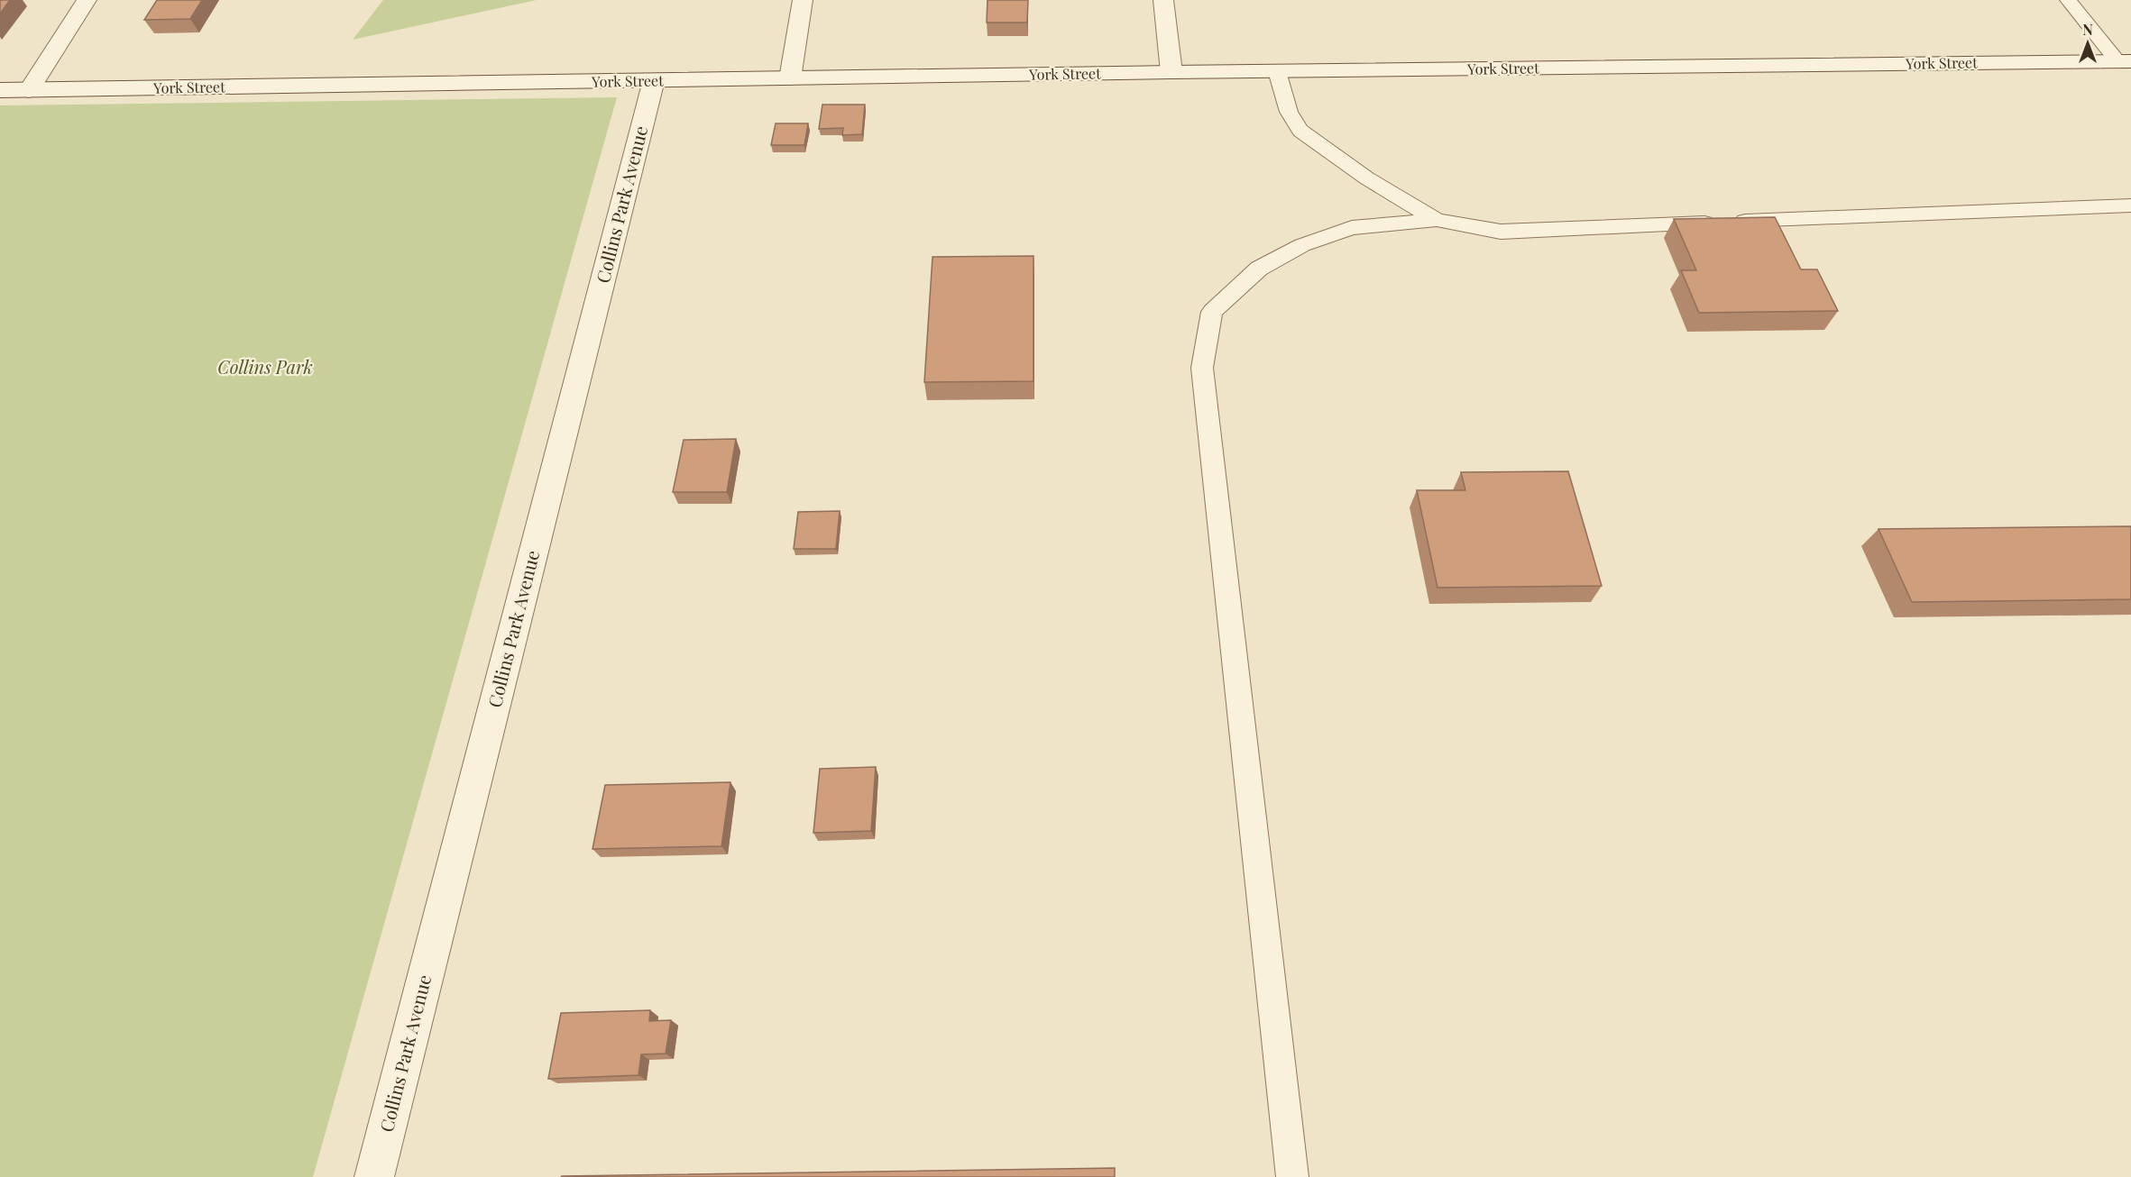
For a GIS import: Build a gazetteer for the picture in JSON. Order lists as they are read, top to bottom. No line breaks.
{"streets":{"street":["York Street","Collins Park Avenue"]},"crossings":[["York Street","Collins Park Avenue"]],"parks":["Collins Park"],"north":"top"}
